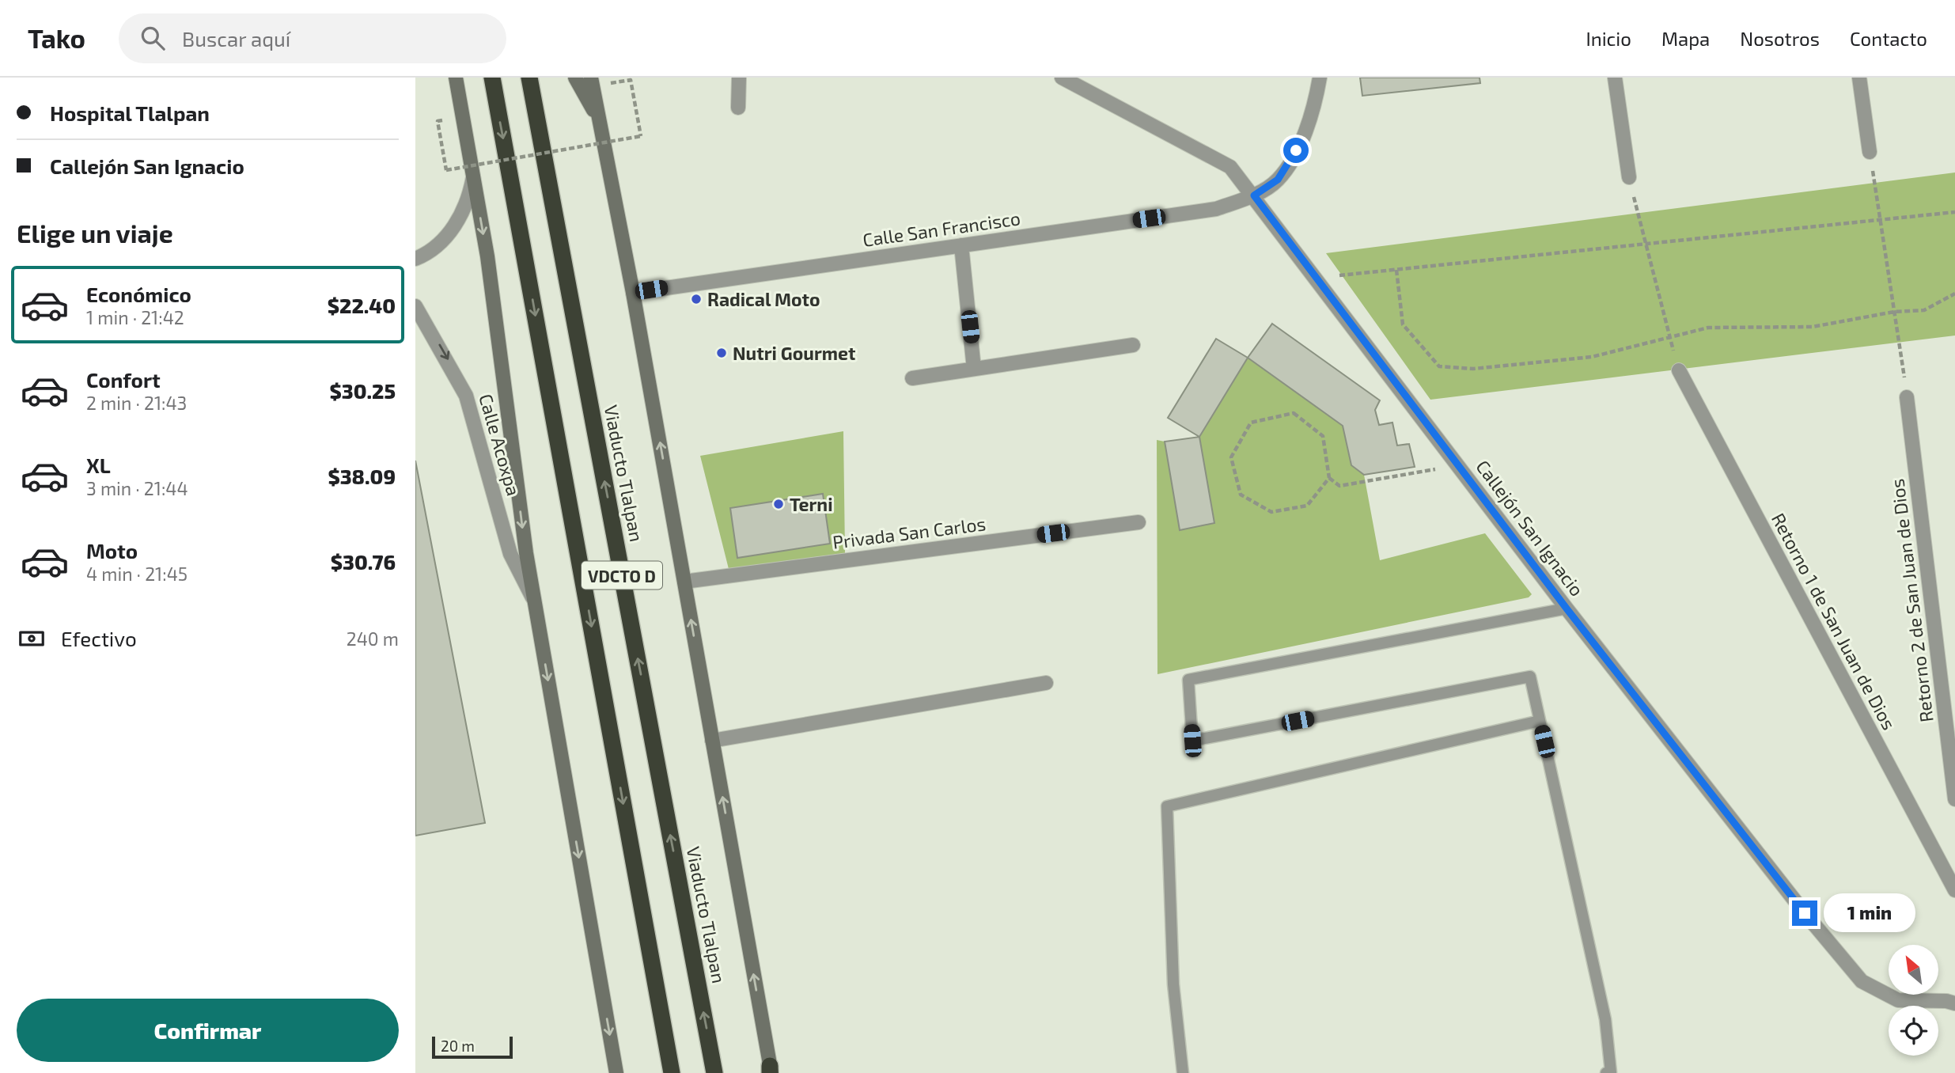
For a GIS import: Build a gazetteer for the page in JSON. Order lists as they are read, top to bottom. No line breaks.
{"streets":{"highway":["Viaducto Tlalpan","VDCTO D"],"street":["Calle San Francisco","Calle Acoxpa","Callejón San Ignacio","Privada San Carlos","Retorno 2 de San Juan de Dios","Retorno 1 de San Juan de Dios"]},"crossings":[["Calle San Francisco","Viaducto Tlalpan"],["Calle San Francisco","Callejón San Ignacio"],["Viaducto Tlalpan","Privada San Carlos"]],"one_way":["Calle Acoxpa"],"places":["Radical Moto","Nutri Gourmet","Terni"],"scale_bar":"20 m","north":"top left","page":{"header":"Tako","search":"Buscar aquí","nav":["Inicio","Mapa","Nosotros","Contacto"],"banner":["Hospital Tlalpan","Callejón San Ignacio"],"heading":"Elige un viaje","list":[{"name":"Económico","note":"1 min · 21:42","value":"$22.40"},{"name":"Confort","note":"2 min · 21:43","value":"$30.25"},{"name":"XL","note":"3 min · 21:44","value":"$38.09"},{"name":"Moto","note":"4 min · 21:45","value":"$30.76"}],"pay":["Efectivo","240 m"],"bubble":"1 min","buttons":"Confirmar","scale":"20 m"}}
